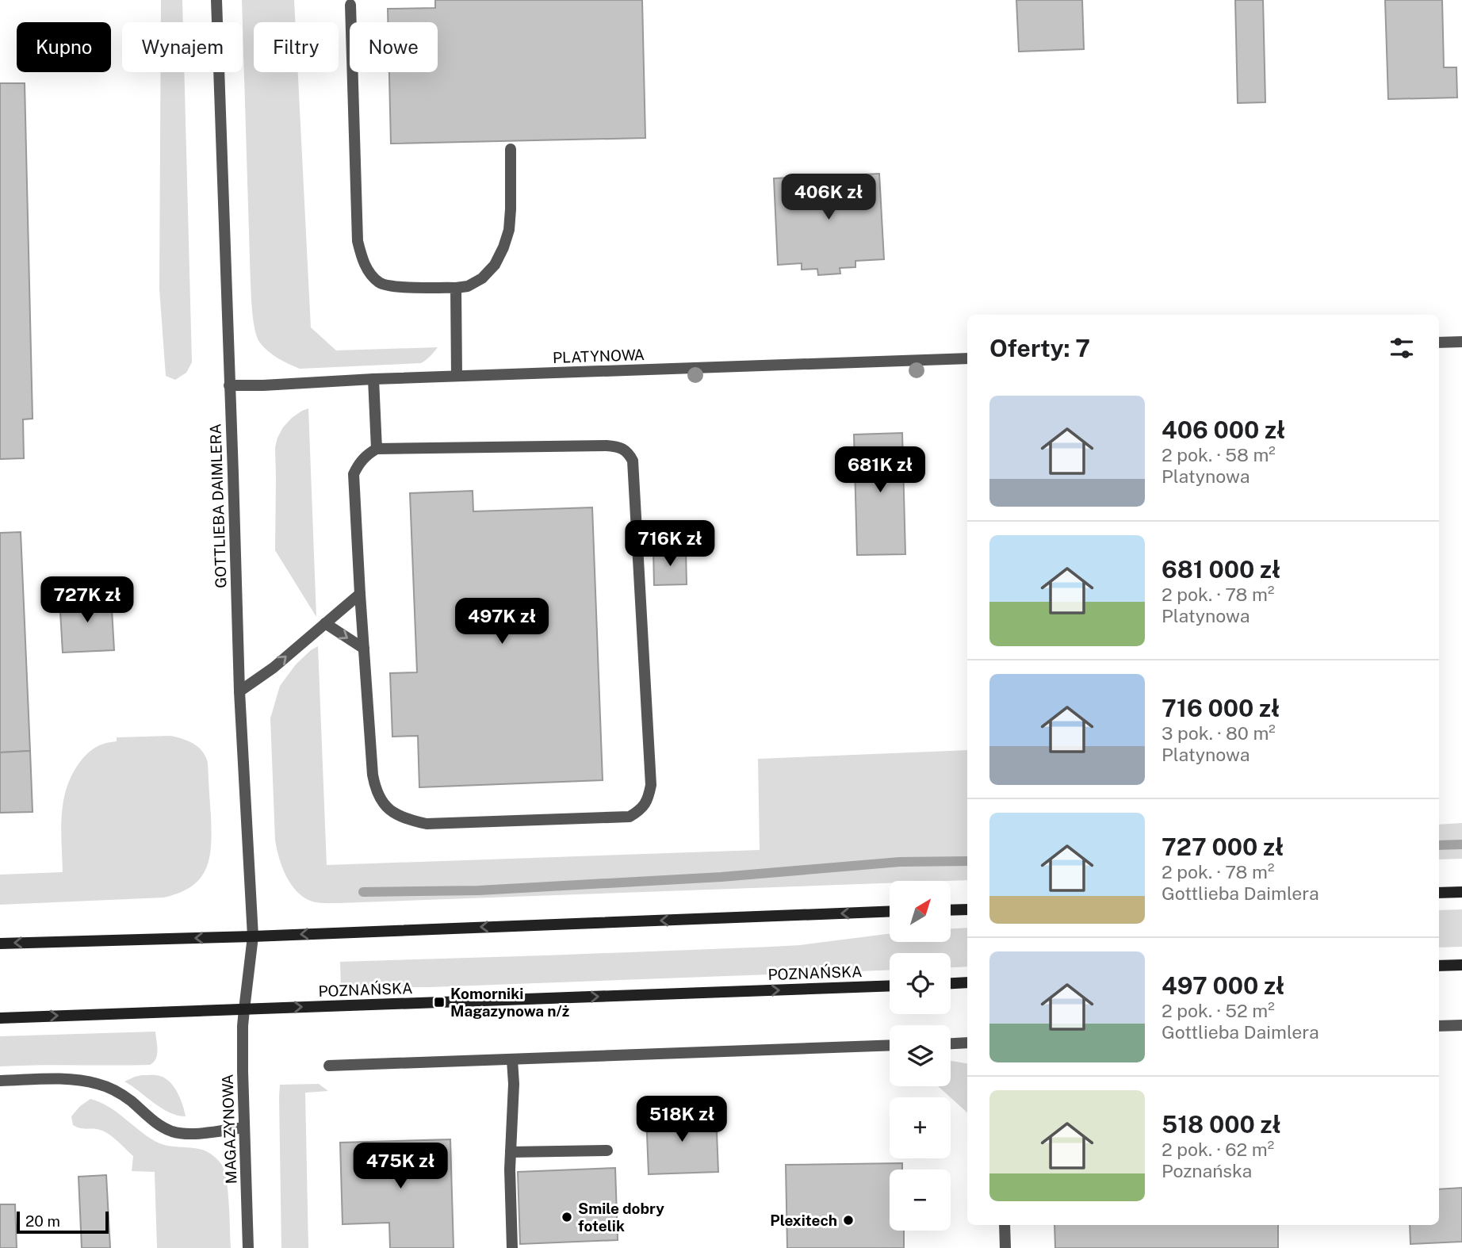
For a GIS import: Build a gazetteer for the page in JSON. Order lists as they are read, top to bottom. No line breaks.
{"streets":{"main road":["POZNAŃSKA"],"street":["PLATYNOWA","GOTTLIEBA DAIMLERA","MAGAZYNOWA"]},"crossings":[["PLATYNOWA","GOTTLIEBA DAIMLERA"],["GOTTLIEBA DAIMLERA","POZNAŃSKA"],["GOTTLIEBA DAIMLERA","MAGAZYNOWA"],["POZNAŃSKA","MAGAZYNOWA"]],"places":{"transit":["Komorniki Magazynowa n/ż"],"other":["Smile dobry fotelik","Plexitech"]},"scale_bar":"20 m","north":"top right","page":{"chip":["Kupno","Wynajem","Filtry","Nowe"],"price":["406K zł","681K zł","716K zł","727K zł","497K zł","518K zł","475K zł"],"heading":"Oferty: 7","list":[{"name":"406 000 zł","note":"2 pok. · 58 m² · Platynowa"},{"name":"681 000 zł","note":"2 pok. · 78 m² · Platynowa"},{"name":"716 000 zł","note":"3 pok. · 80 m² · Platynowa"},{"name":"727 000 zł","note":"2 pok. · 78 m² · Gottlieba Daimlera"},{"name":"497 000 zł","note":"2 pok. · 52 m² · Gottlieba Daimlera"},{"name":"518 000 zł","note":"2 pok. · 62 m² · Poznańska"}],"map_buttons":["+","−"],"scale":"20 m"}}
